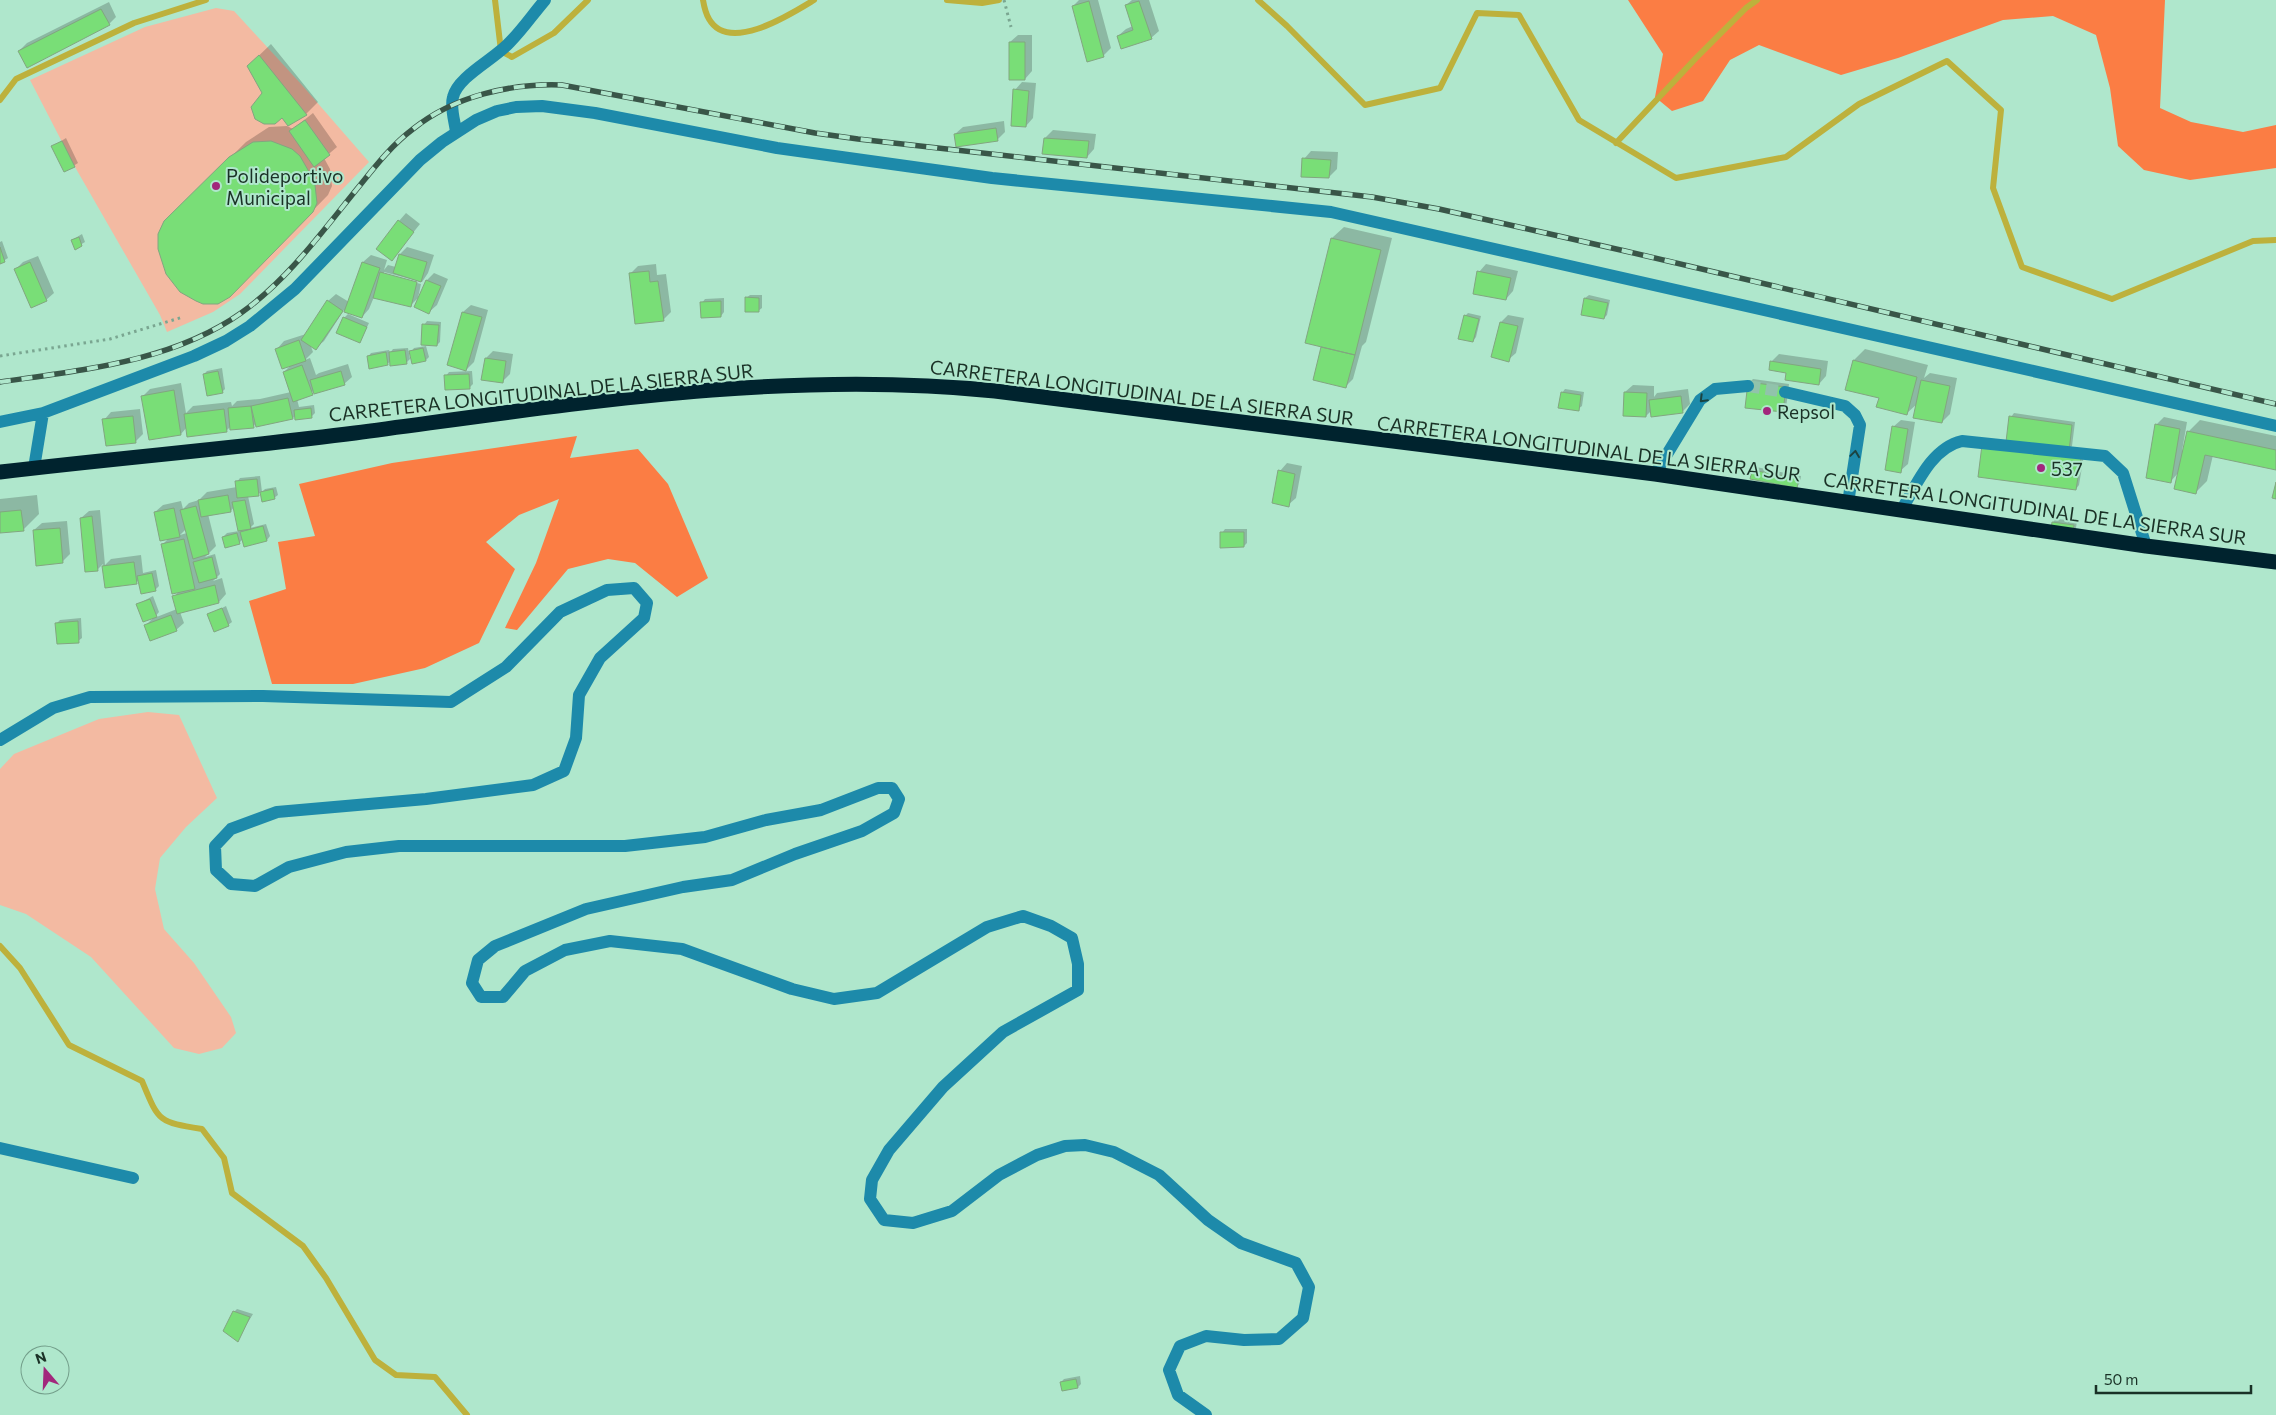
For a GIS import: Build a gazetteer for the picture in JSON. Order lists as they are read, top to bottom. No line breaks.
{"streets":{"highway":["CARRETERA LONGITUDINAL DE LA SIERRA SUR"]},"places":["Polideportivo Municipal","Repsol","537"],"scale_bar":"50 m","north":"top"}
